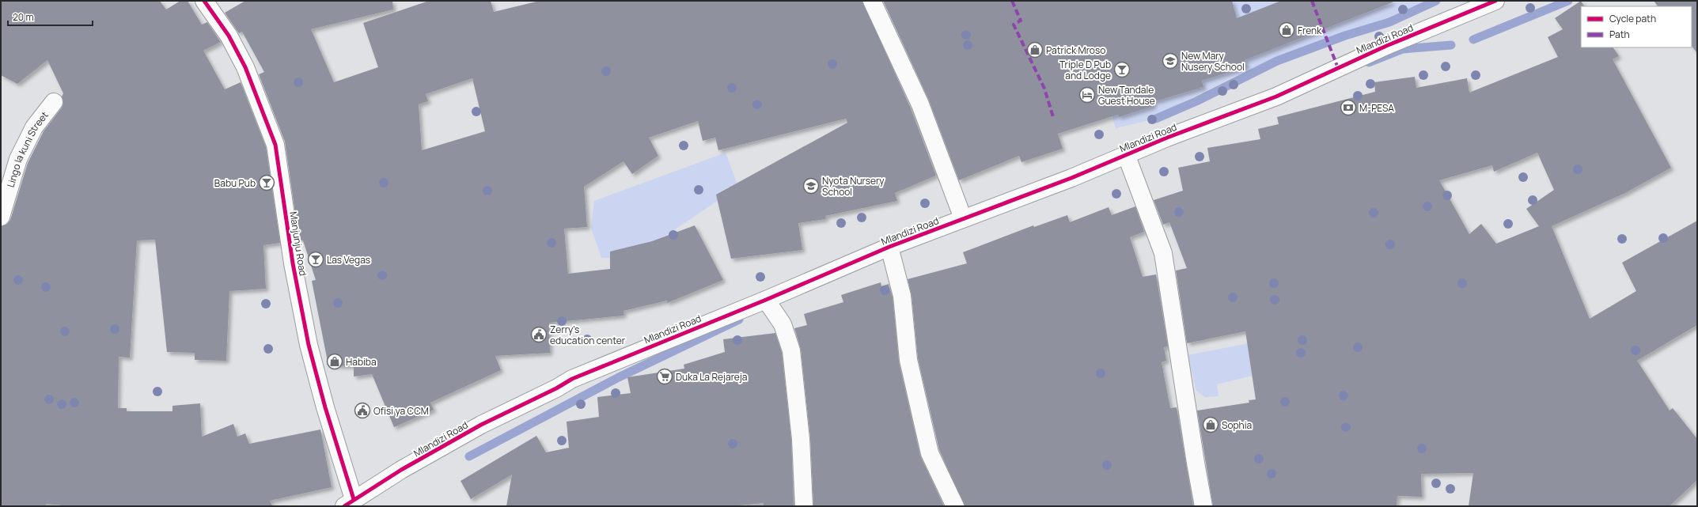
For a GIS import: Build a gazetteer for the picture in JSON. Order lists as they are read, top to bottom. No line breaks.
{"streets":{"street":["Mlandizi Road","Lingo la kuni Street","Manjunju Road"]},"crossings":[["Mlandizi Road","Manjunju Road"]],"places":{"shop":["Frenk","Patrick Mroso","Habiba","Sophia"],"school or university":["New Mary Nusery School","Nyota Nursery School"],"bar":["Triple D Pub and Lodge","Babu Pub","Las Vegas"],"hotel":["New Tandale Guest House"],"bank":["M-PESA"],"public building":["Zerry's education center","Ofisi ya CCM"],"supermarket":["Duka La Rejareja"]},"legend":["Cycle path","Path"],"scale_bar":"20 m"}
